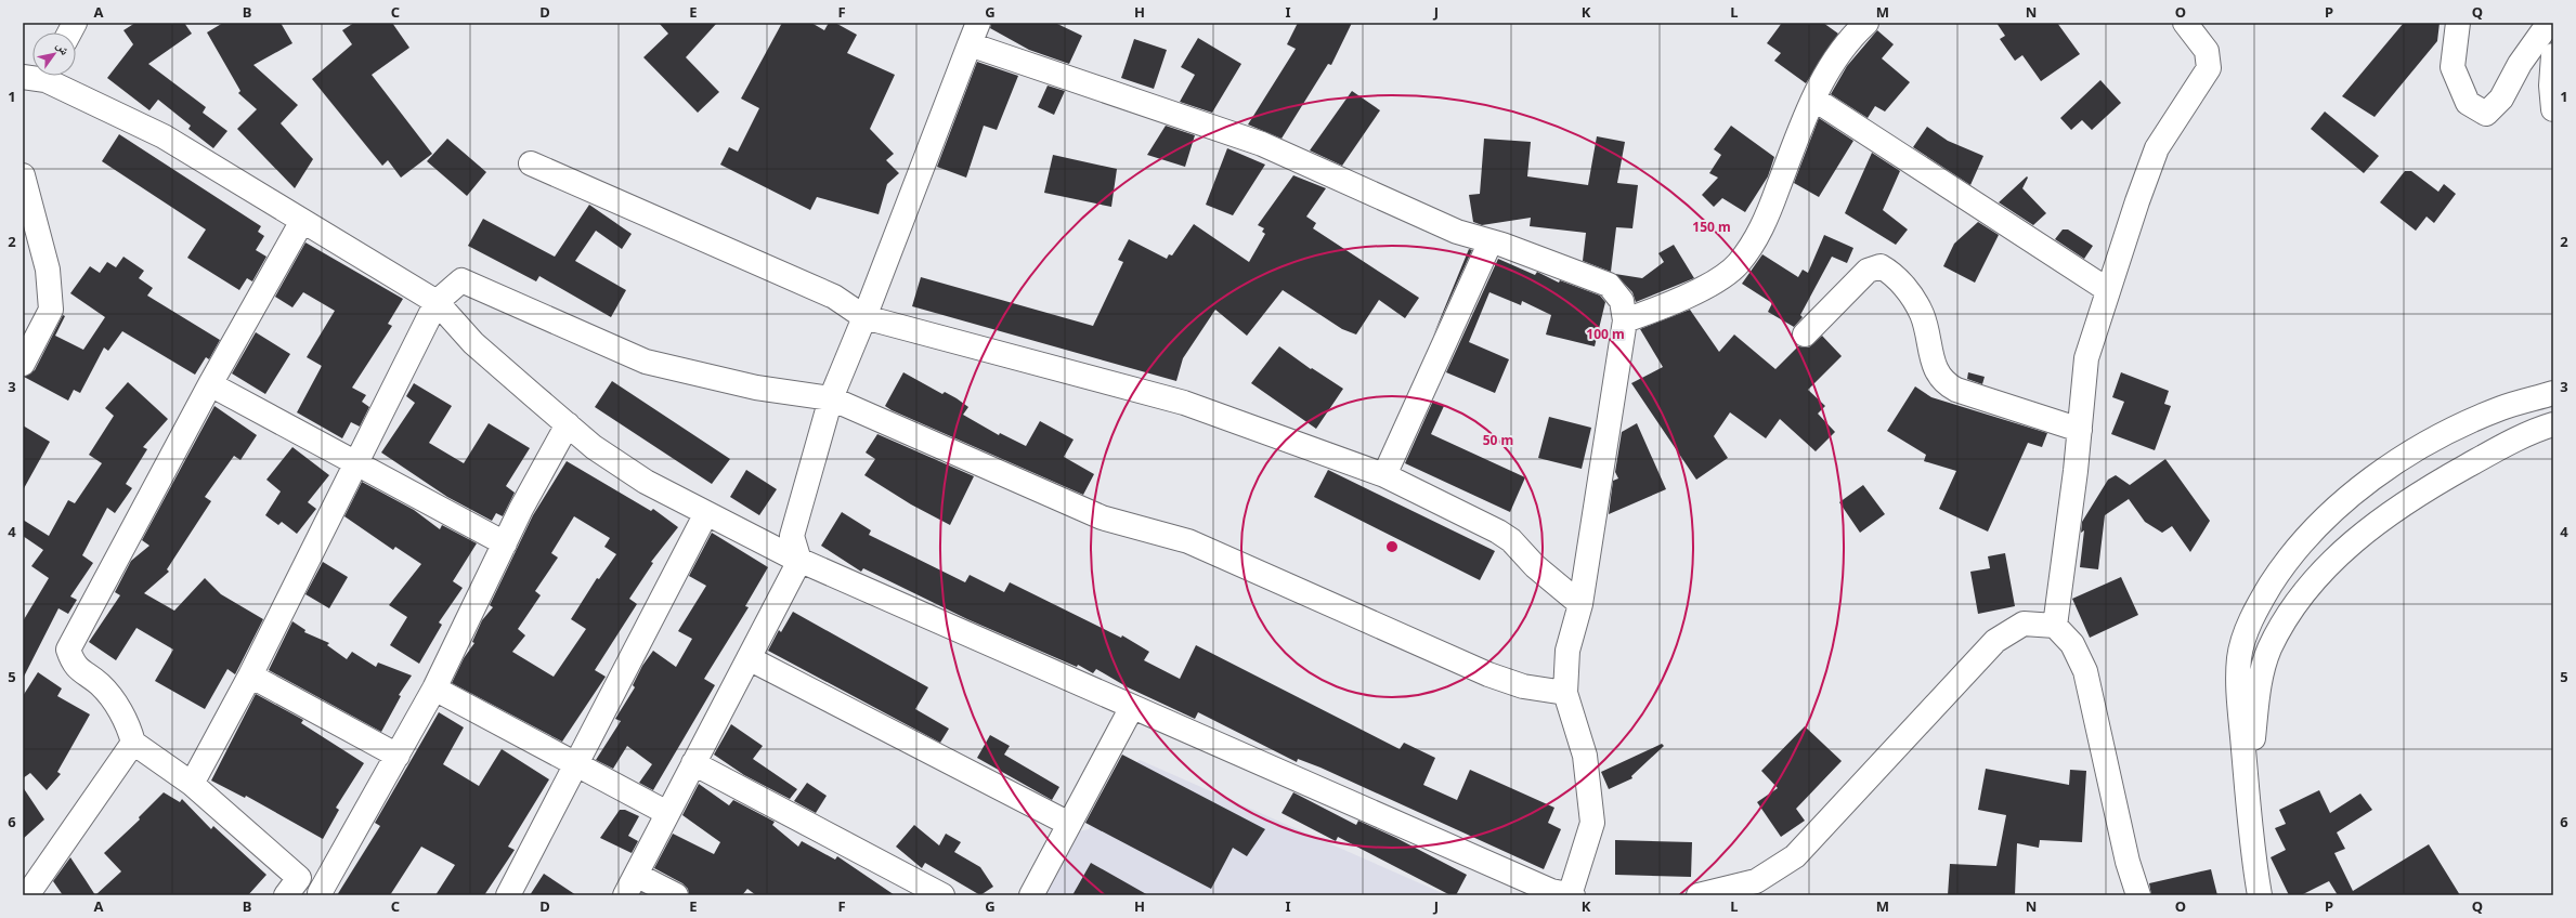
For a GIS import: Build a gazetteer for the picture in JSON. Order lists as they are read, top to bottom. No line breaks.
{"north":"top right","grid":{"columns":["A","B","C","D","E","F","G","H","I","J","K","L","M","N","O","P","Q"],"rows":["1","2","3","4","5","6"]},"rings":["150 m","100 m","50 m"]}
